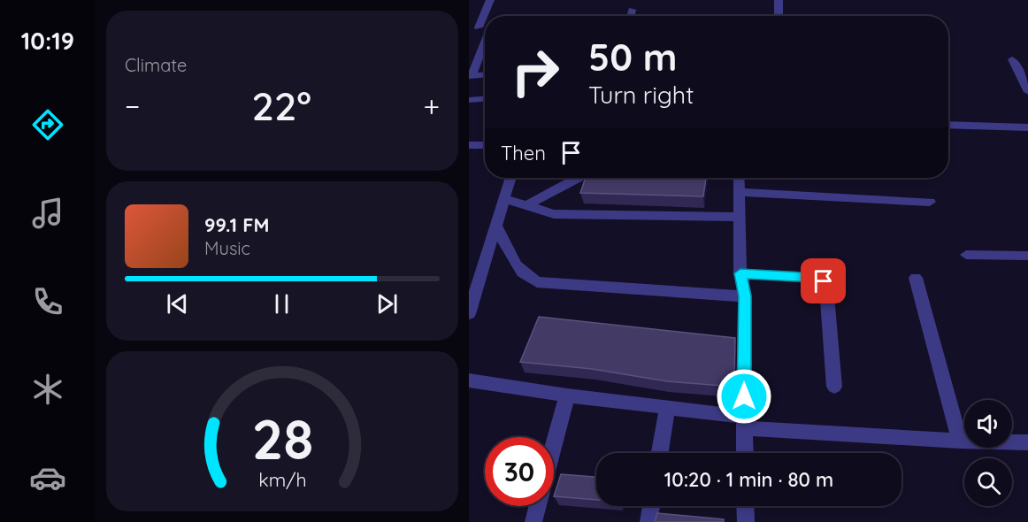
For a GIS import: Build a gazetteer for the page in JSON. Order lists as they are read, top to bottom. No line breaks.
{"page":{"tabs":"10:19","tile":"Climate","turn":["50 m","Turn right"],"heat":["−","22°","+"],"then":"Then","song":["99.1 FM","Music"],"limit":"30","trip":"10:20 · 1 min · 80 m","gauge":["28","km/h"]}}
